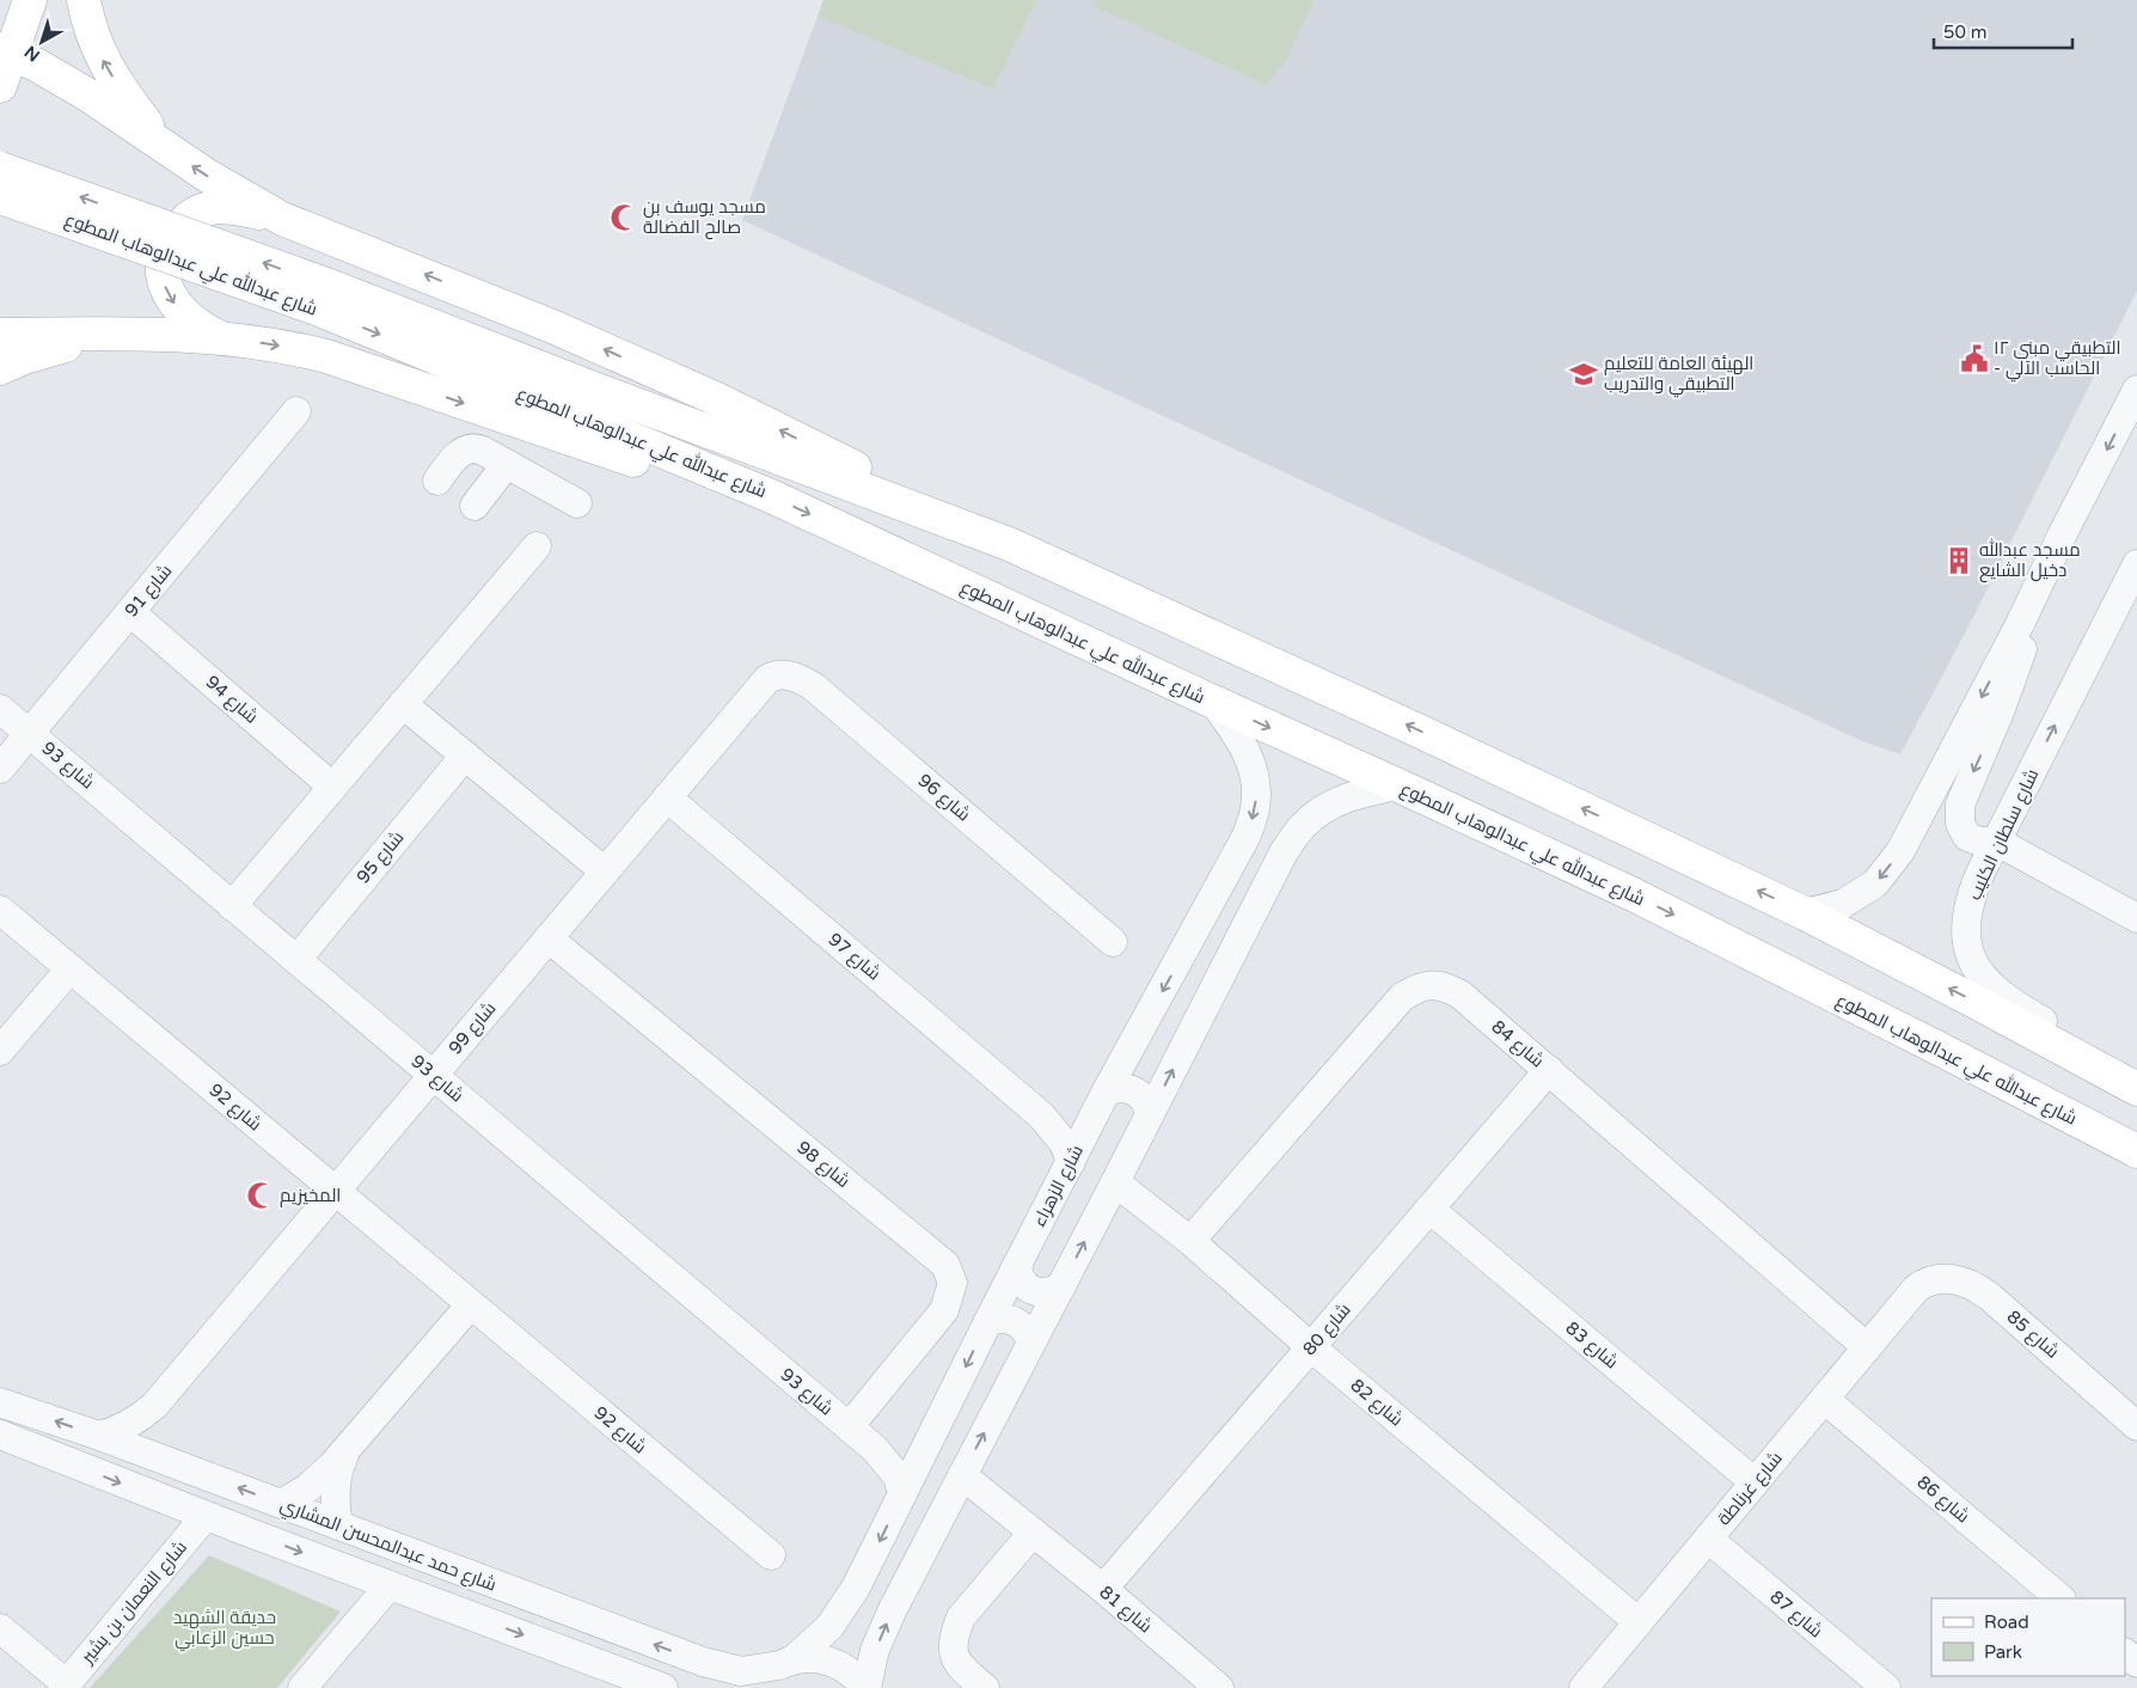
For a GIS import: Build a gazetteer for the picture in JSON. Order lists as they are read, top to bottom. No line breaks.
{"streets":{"main road":["شارع عبدالله علي عبدالوهاب المطوع"],"street":["شارع 91","شارع 94","شارع 93","شارع 96","شارع سلطان الكليب","شارع 95","شارع 97","شارع 99","شارع 84","شارع 92","شارع 98","شارع الزهراء","شارع 80","شارع 85","شارع 83","شارع 82","شارع غرناطة","شارع 86","شارع حمد عبدالمحسن المشاري","شارع النعمان بن بشير","شارع 81","شارع 87"]},"crossings":[["شارع عبدالله علي عبدالوهاب المطوع","شارع الزهراء"],["شارع 91","شارع 94"],["شارع 91","شارع 93"],["شارع 93","شارع 95"],["شارع 93","شارع 99"],["شارع 93","شارع 98"],["شارع 93","شارع الزهراء"],["شارع 96","شارع 99"],["شارع 97","شارع 99"],["شارع 97","شارع الزهراء"],["شارع 99","شارع 92"],["شارع 99","شارع 98"],["شارع 99","شارع حمد عبدالمحسن المشاري"],["شارع 84","شارع 80"],["شارع 84","شارع 82"],["شارع 84","شارع غرناطة"],["شارع الزهراء","شارع حمد عبدالمحسن المشاري"],["شارع 80","شارع 83"],["شارع 80","شارع 82"],["شارع 80","شارع 81"],["شارع 85","شارع غرناطة"],["شارع 83","شارع غرناطة"],["شارع 82","شارع غرناطة"],["شارع غرناطة","شارع 86"],["شارع غرناطة","شارع 87"],["شارع حمد عبدالمحسن المشاري","شارع النعمان بن بشير"]],"parks":["حديقة الشهيد حسين الزعابي"],"places":{"mosque":["مسجد يوسف بن صالح الفضالة","المخيزيم"],"public building":["التطبيقي مبنى ١٢ - الحاسب الآلي"],"school or university":["الهيئة العامة للتعليم التطبيقي والتدريب"],"building":["مسجد عبدالله دخيل الشايع"]},"legend":["Road","Park"],"scale_bar":"50 m","north":"bottom left"}
